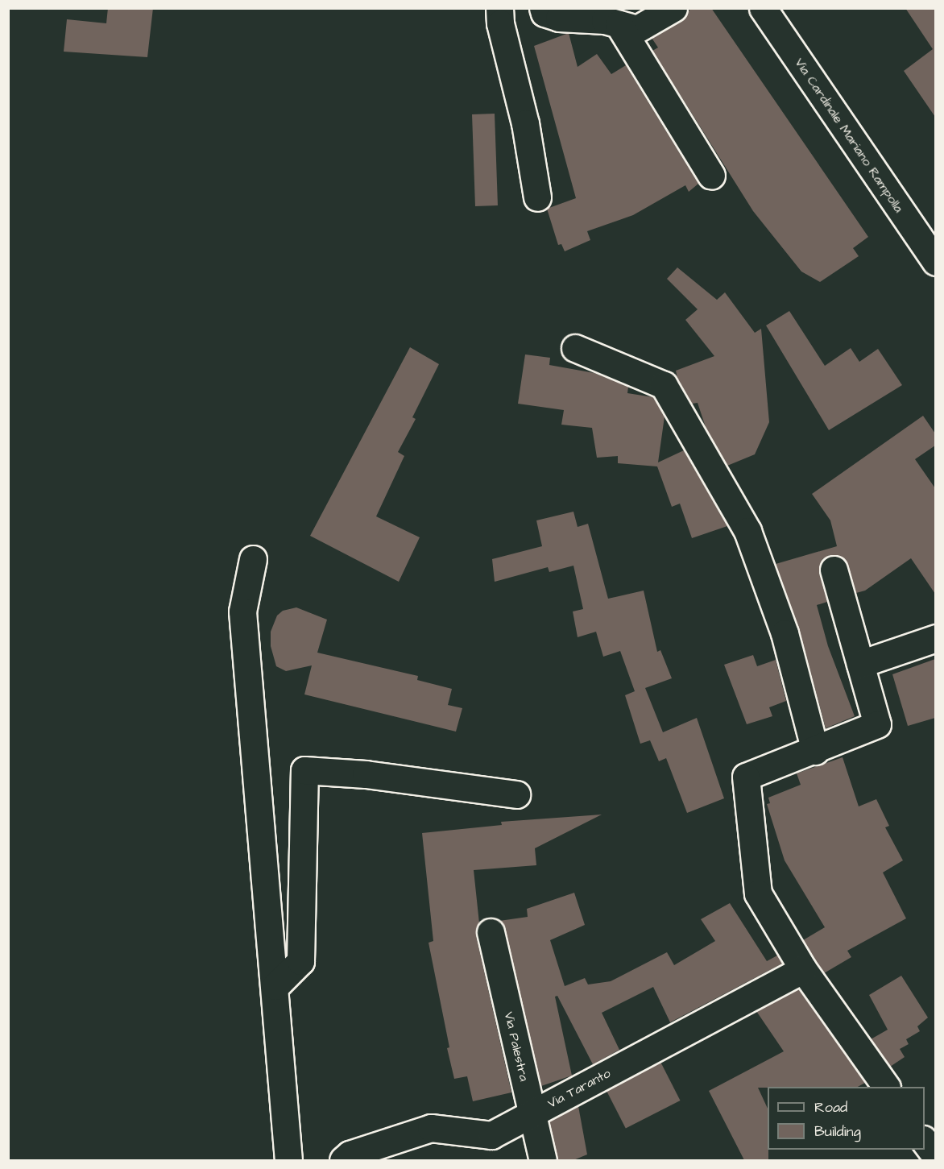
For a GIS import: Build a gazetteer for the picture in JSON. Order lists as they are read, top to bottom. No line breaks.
{"streets":{"street":["Via Cardinale Mariano Rampolla","Via Palestra","Via Taranto"]},"crossings":[["Via Palestra","Via Taranto"]],"legend":["Road","Building"]}
